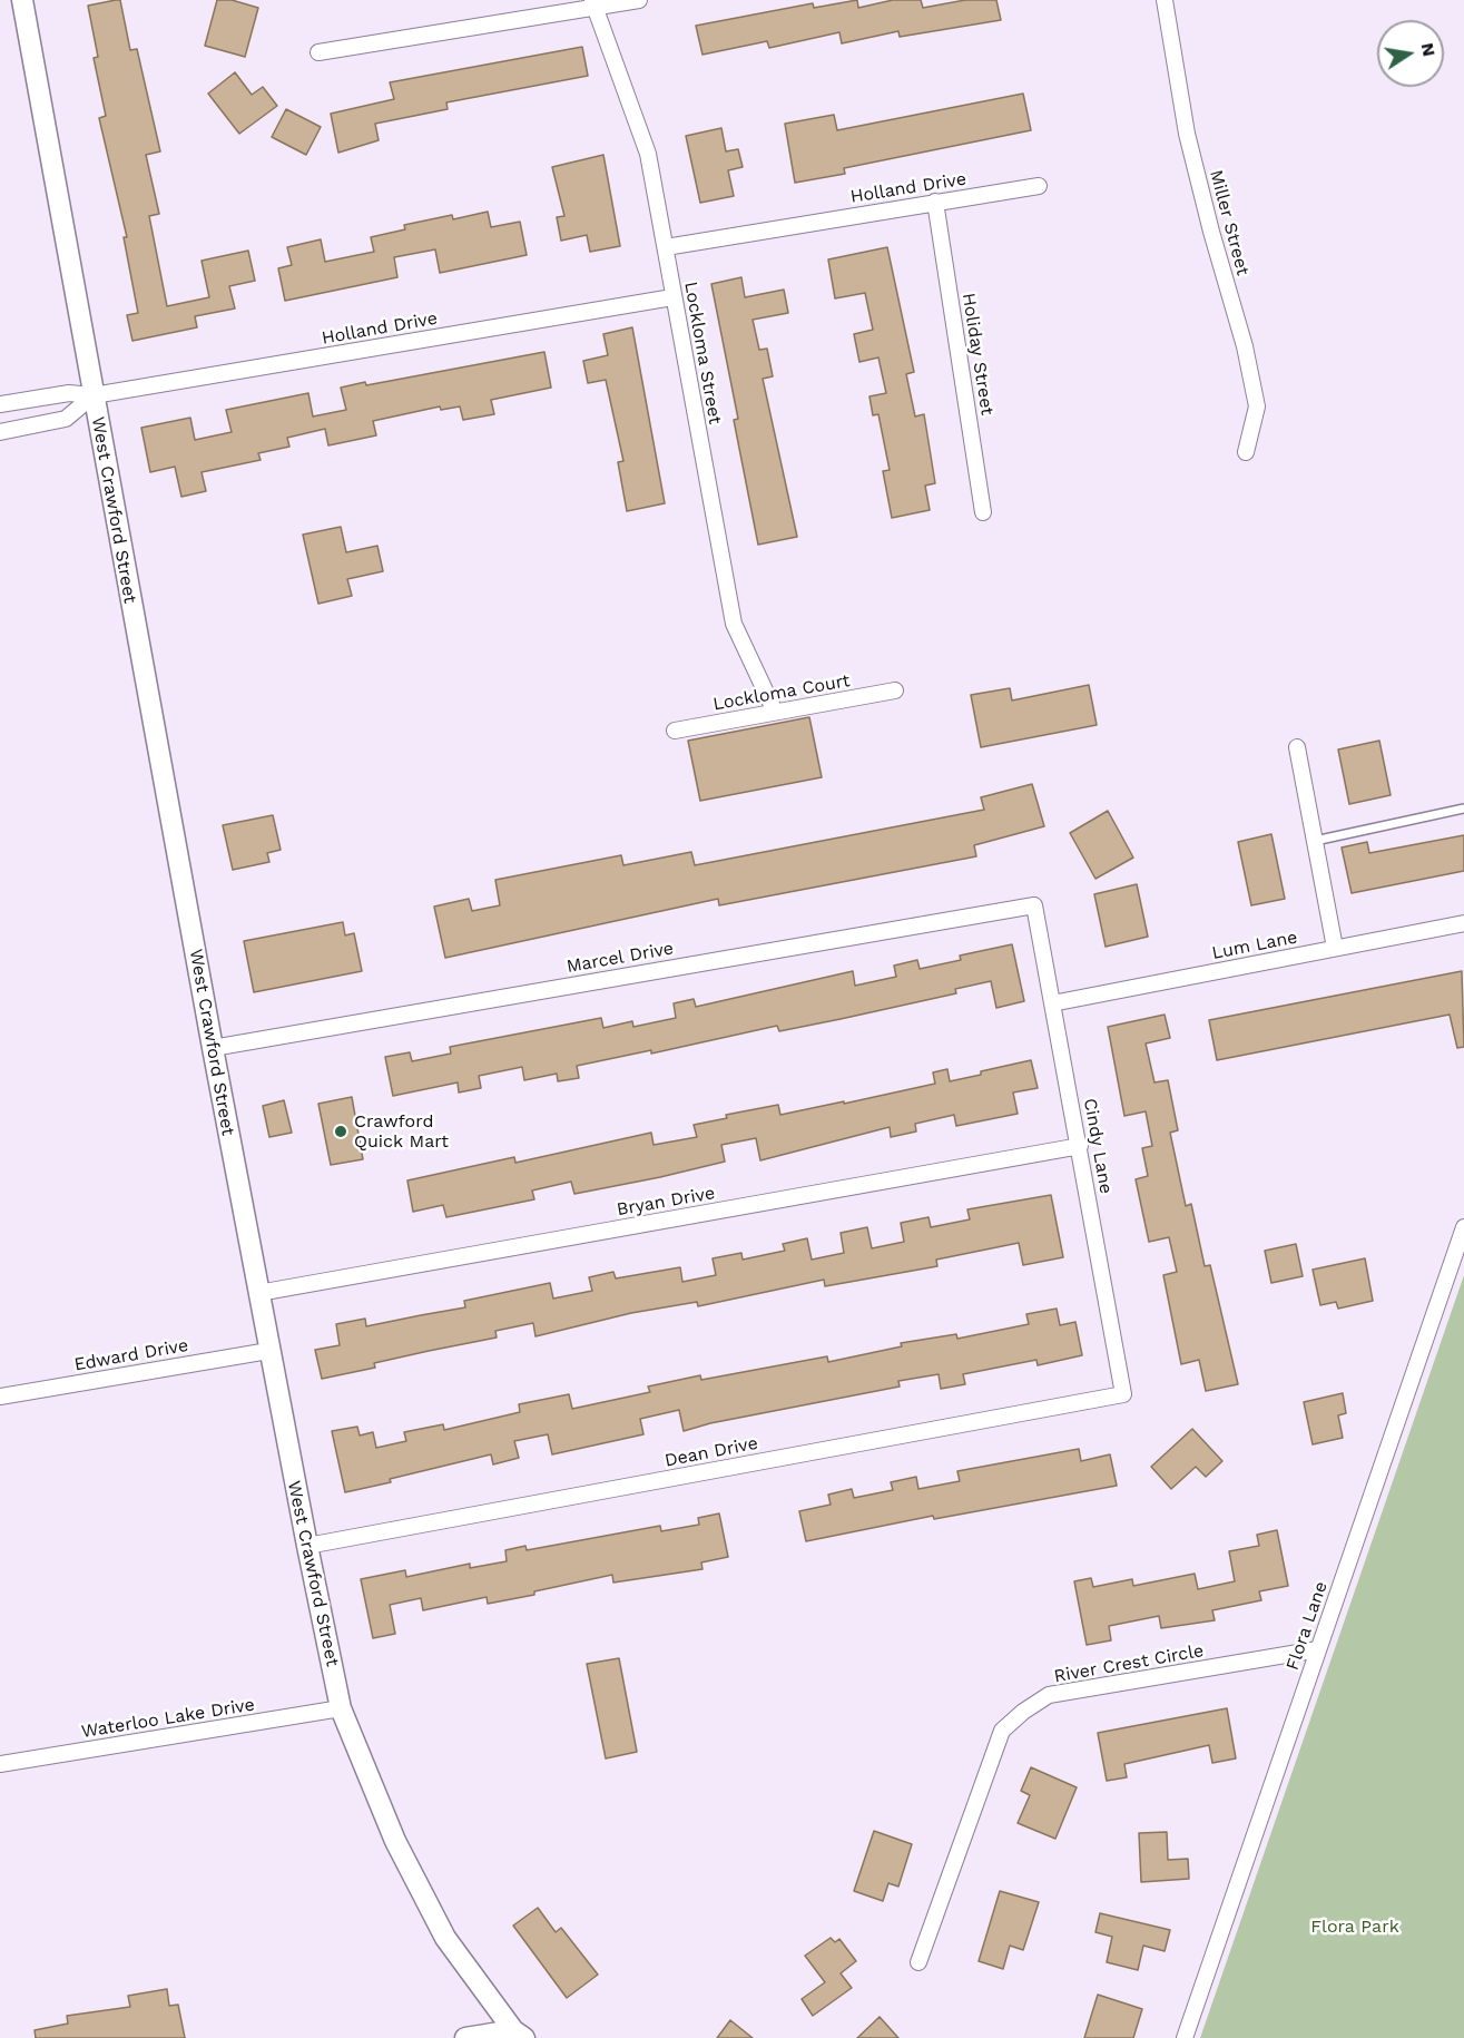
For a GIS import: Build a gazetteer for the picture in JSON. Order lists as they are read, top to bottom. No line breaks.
{"streets":{"street":["Holland Drive","Miller Street","Lockloma Street","Holiday Street","West Crawford Street","Lockloma Court","Lum Lane","Marcel Drive","Cindy Lane","Bryan Drive","Edward Drive","Dean Drive","Flora Lane","River Crest Circle","Waterloo Lake Drive"]},"crossings":[["Holland Drive","Lockloma Street"],["Holland Drive","Holiday Street"],["Holland Drive","West Crawford Street"],["Lockloma Street","Lockloma Court"],["West Crawford Street","Marcel Drive"],["West Crawford Street","Bryan Drive"],["West Crawford Street","Edward Drive"],["West Crawford Street","Dean Drive"],["West Crawford Street","Waterloo Lake Drive"],["Lum Lane","Cindy Lane"],["Marcel Drive","Cindy Lane"],["Cindy Lane","Bryan Drive"],["Cindy Lane","Dean Drive"],["Flora Lane","River Crest Circle"]],"parks":["Flora Park"],"places":["Crawford Quick Mart"],"north":"right"}
